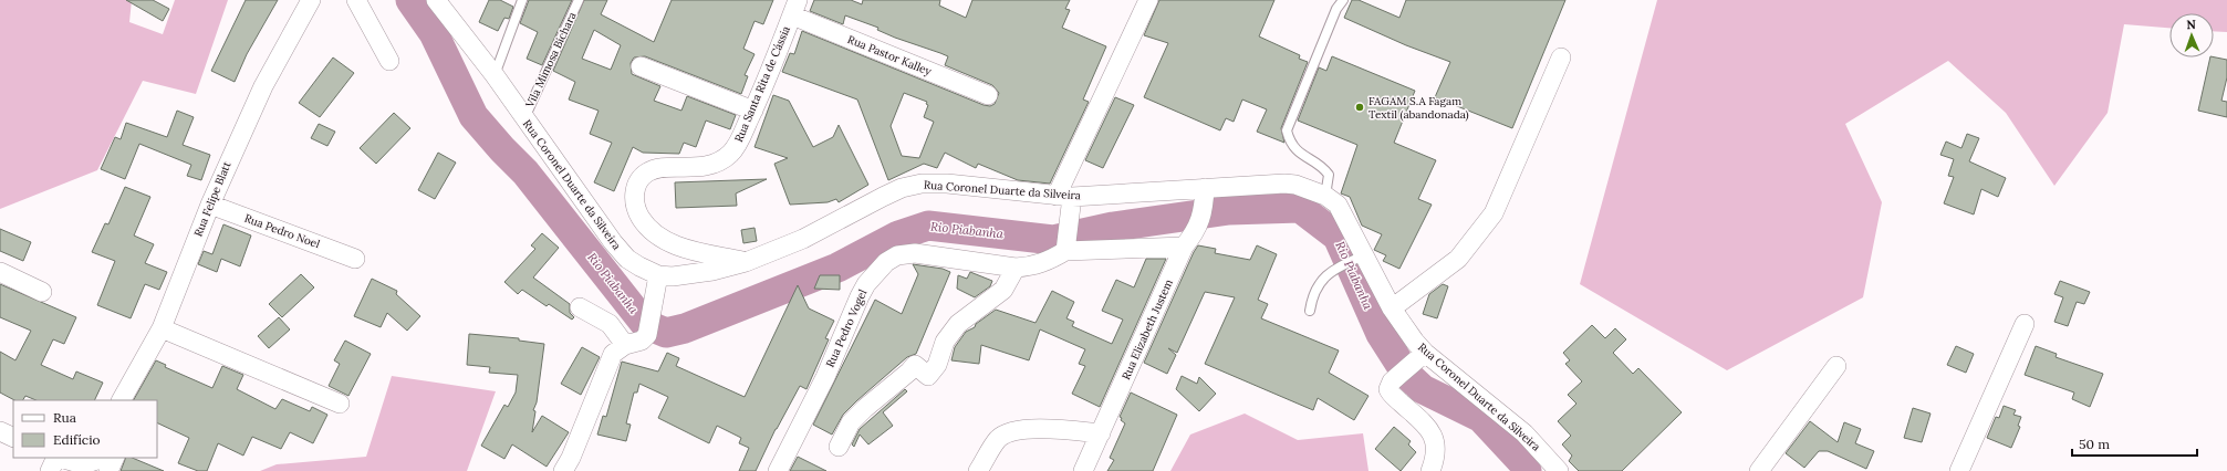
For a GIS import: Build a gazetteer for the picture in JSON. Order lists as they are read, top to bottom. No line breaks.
{"streets":{"street":["Rua Pastor Kalley","Rua Santa Rita de Cássia","Rua Coronel Duarte da Silveira","Rua Felipe Blatt","Rua Pedro Noel","Rua Pedro Vogel","Rua Elizabeth Justem"],"lane":["Vila Mimosa Bichara"]},"crossings":[["Rua Pastor Kalley","Rua Santa Rita de Cássia"],["Vila Mimosa Bichara","Rua Coronel Duarte da Silveira"],["Rua Santa Rita de Cássia","Rua Coronel Duarte da Silveira"],["Rua Coronel Duarte da Silveira","Rua Elizabeth Justem"],["Rua Felipe Blatt","Rua Pedro Noel"],["Rua Pedro Vogel","Rua Elizabeth Justem"]],"water":["Rio Piabanha"],"places":["FAGAM S.A Fagam Textil (abandonada)"],"legend":["Rua","Edifício"],"scale_bar":"50 m","north":"top"}
